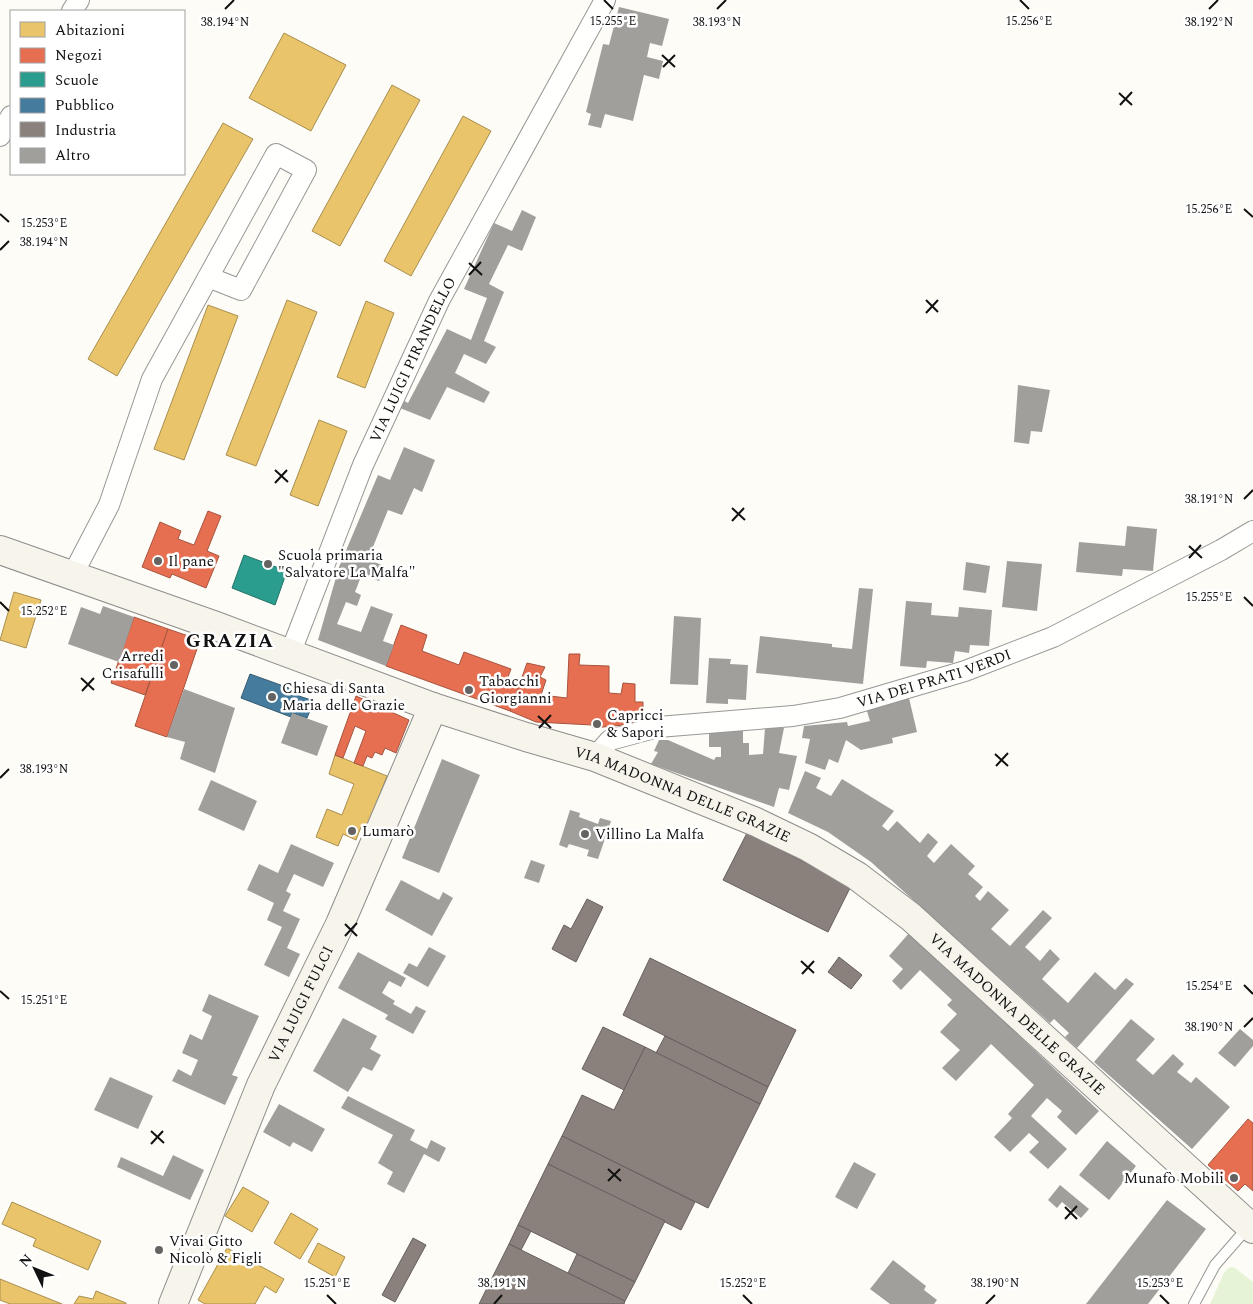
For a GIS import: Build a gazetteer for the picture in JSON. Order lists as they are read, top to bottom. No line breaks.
{"streets":{"main road":["VIA MADONNA DELLE GRAZIE","VIA LUIGI FULCI"],"street":["VIA LUIGI PIRANDELLO","VIA DEI PRATI VERDI"]},"crossings":[["VIA LUIGI PIRANDELLO","VIA MADONNA DELLE GRAZIE"],["VIA DEI PRATI VERDI","VIA MADONNA DELLE GRAZIE"],["VIA MADONNA DELLE GRAZIE","VIA LUIGI FULCI"]],"districts":["GRAZIA"],"places":["Il pane","Scuola primaria \"Salvatore La Malfa\"","Arredi Crisafulli","Tabacchi Giorgianni","Chiesa di Santa Maria delle Grazie","Capricci & Sapori","Lumarò","Villino La Malfa","Munafò Mobili","Vivai Gitto Nicolò & Figli"],"legend":["Abitazioni","Negozi","Scuole","Pubblico","Industria","Altro"],"north":"top left","coordinates":["15.255°E","15.256°E","38.194°N","38.193°N","38.192°N","15.253°E","38.191°N","15.252°E","15.254°E","15.251°E","38.190°N"]}
